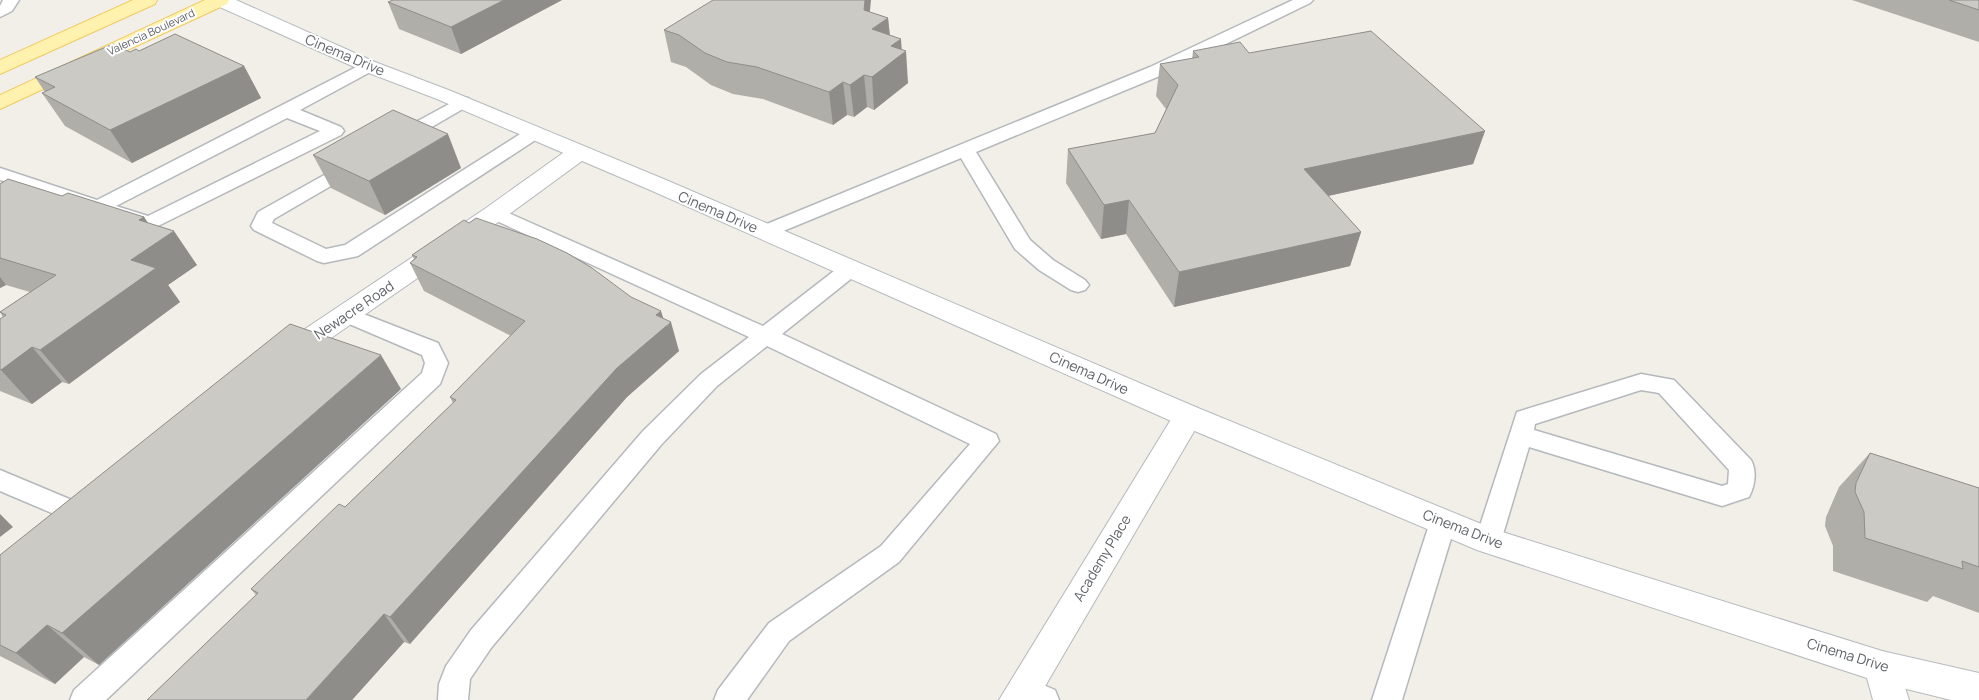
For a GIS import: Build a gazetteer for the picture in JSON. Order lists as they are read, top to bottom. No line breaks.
{"streets":{"main road":["Valencia Boulevard"],"street":["Cinema Drive","Newacre Road","Academy Place"]},"crossings":[["Valencia Boulevard","Cinema Drive"],["Cinema Drive","Newacre Road"],["Cinema Drive","Academy Place"]]}
